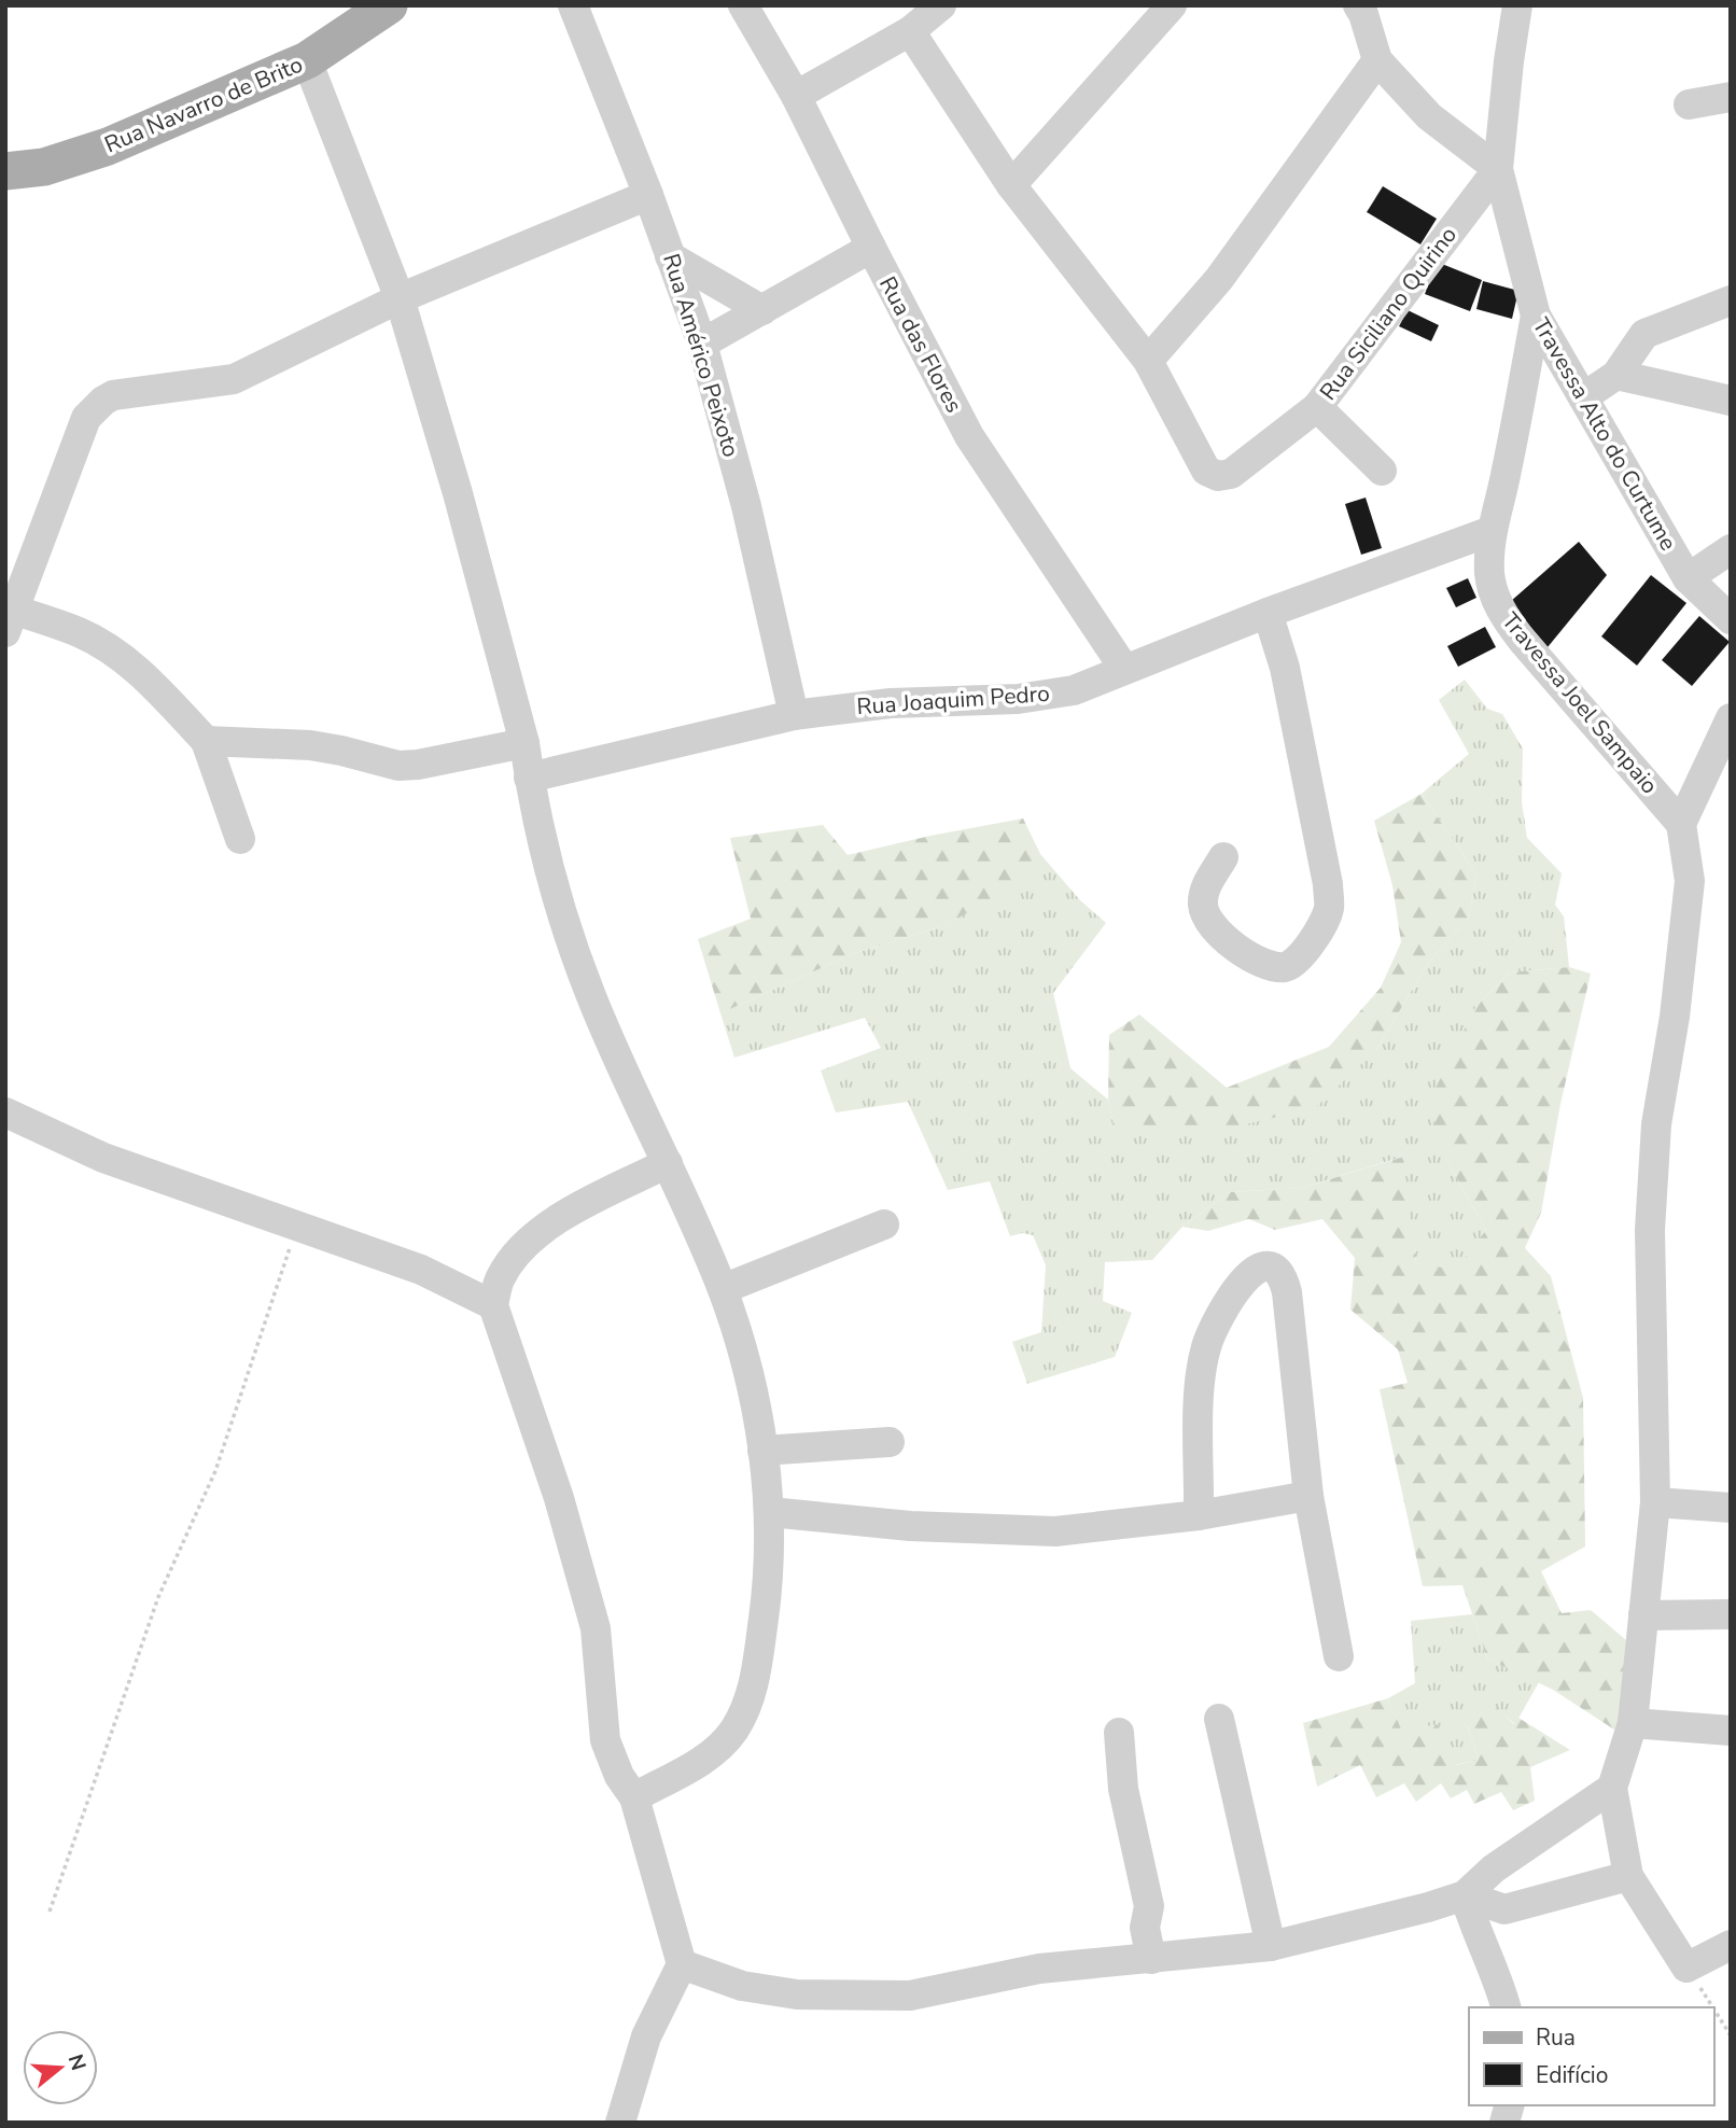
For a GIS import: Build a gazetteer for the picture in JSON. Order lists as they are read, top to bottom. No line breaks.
{"streets":{"main road":["Rua Navarro de Brito"],"street":["Rua Siciliano Quirino","Rua das Flores","Rua Américo Peixoto","Travessa Alto do Curtume","Rua Joaquim Pedro","Travessa Joel Sampaio"]},"crossings":[["Rua Siciliano Quirino","Travessa Alto do Curtume"],["Rua das Flores","Rua Joaquim Pedro"],["Rua Américo Peixoto","Rua Joaquim Pedro"],["Travessa Alto do Curtume","Travessa Joel Sampaio"],["Rua Joaquim Pedro","Travessa Joel Sampaio"]],"legend":["Rua","Edifício"],"north":"right"}
